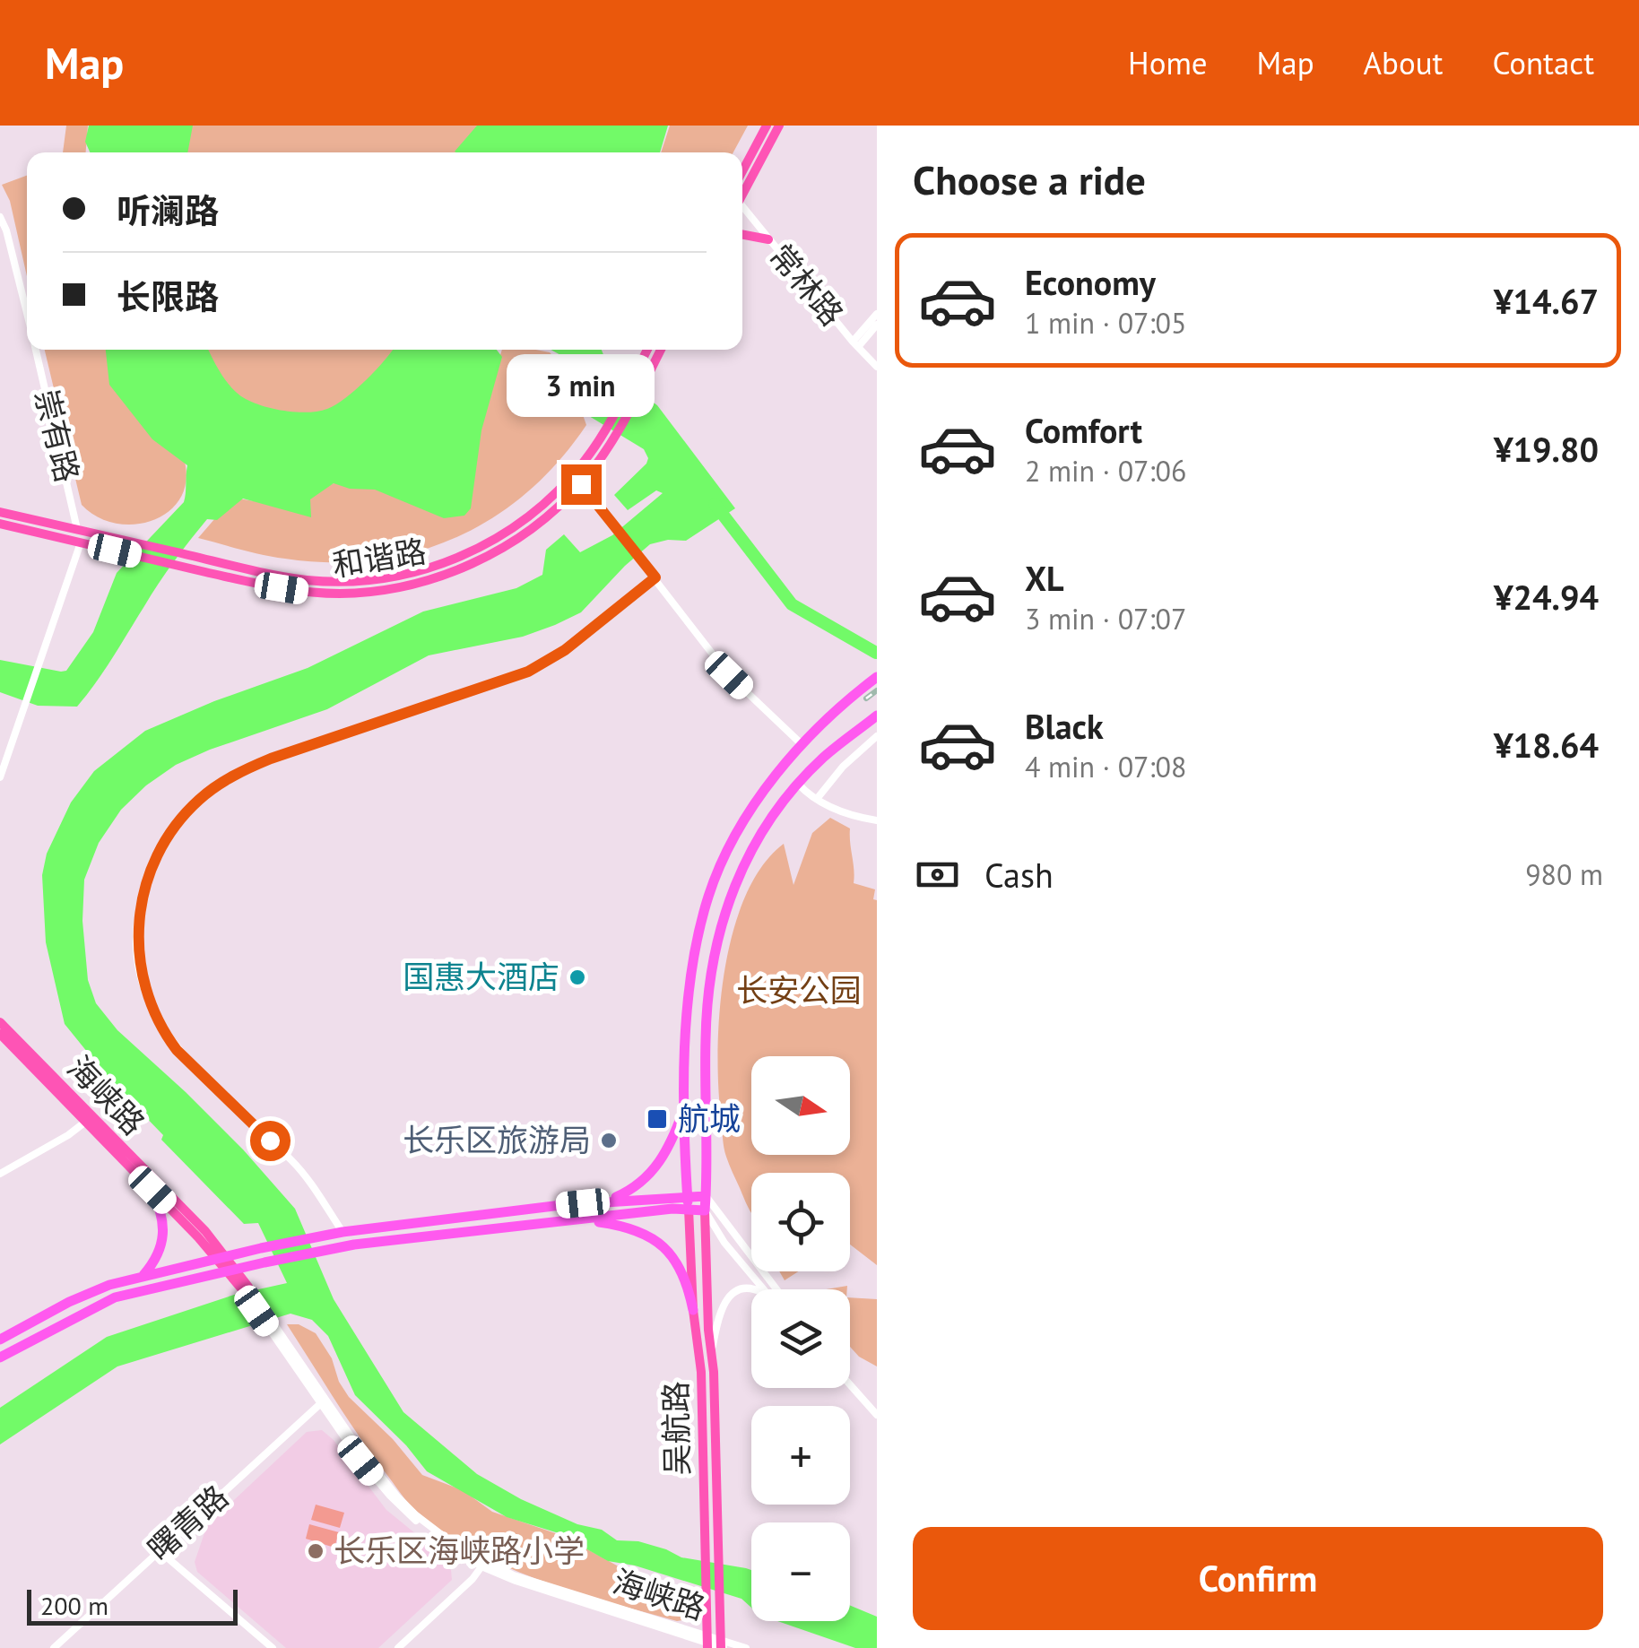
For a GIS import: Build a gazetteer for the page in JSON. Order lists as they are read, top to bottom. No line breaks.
{"streets":{"main road":["和谐路","海峡路","吴航路"],"street":["常林路","崇有路","曙青路"]},"crossings":[["崇有路","和谐路"],["海峡路","吴航路"],["海峡路","曙青路"]],"parks":["长安公园"],"places":{"other":["国惠大酒店","长乐区旅游局","长乐区海峡路小学"],"transit":["航城"]},"scale_bar":"200 m","north":"right","page":{"header":"Map","nav":["Home","Map","About","Contact"],"heading":"Choose a ride","banner":["听澜路","长限路"],"list":[{"name":"Economy","note":"1 min · 07:05","value":"¥14.67"},{"name":"Comfort","note":"2 min · 07:06","value":"¥19.80"},{"name":"XL","note":"3 min · 07:07","value":"¥24.94"},{"name":"Black","note":"4 min · 07:08","value":"¥18.64"}],"bubble":"3 min","pay":["Cash","980 m"],"map_buttons":["+","−"],"buttons":"Confirm","scale":"200 m"}}
